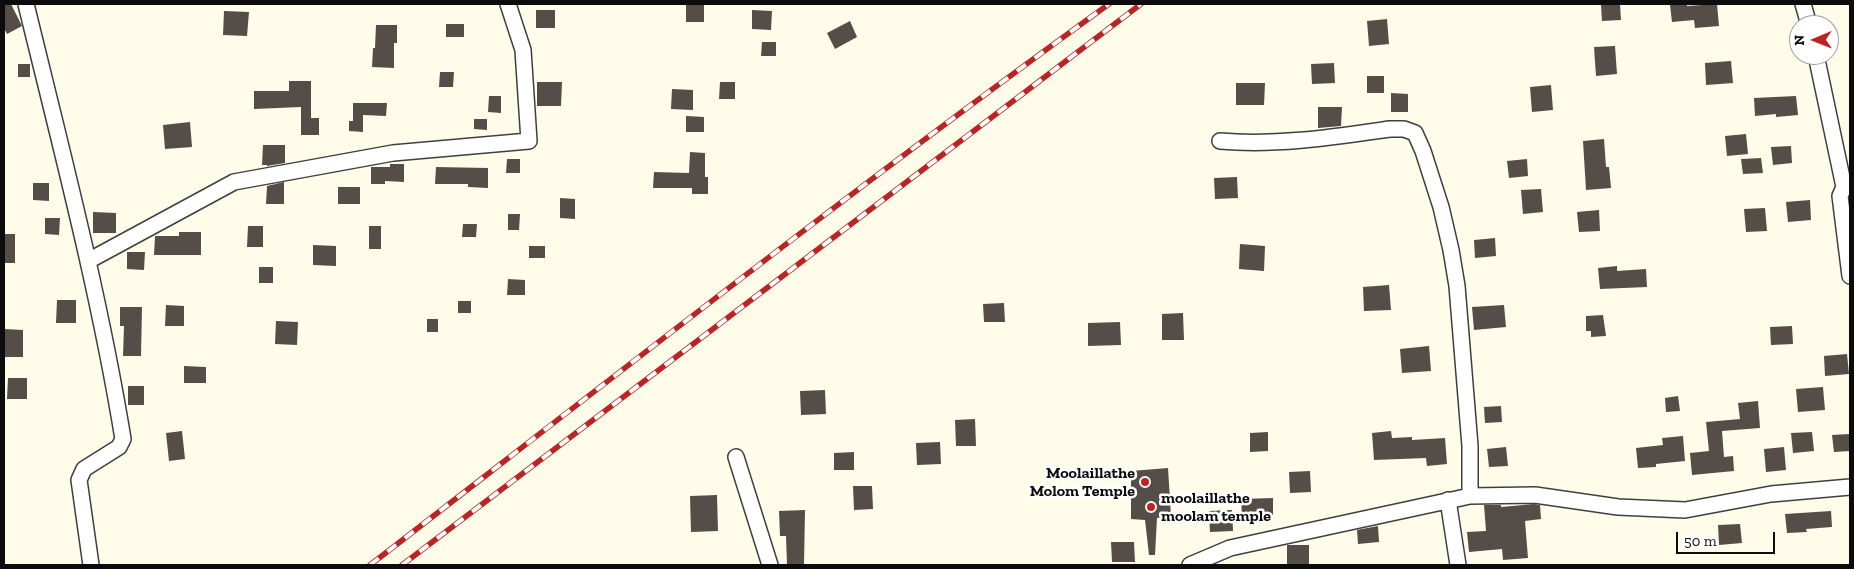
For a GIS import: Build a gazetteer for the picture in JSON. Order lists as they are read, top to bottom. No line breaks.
{"places":["Moolaillathe Molom Temple","moolaillathe moolam temple"],"scale_bar":"50 m","north":"left"}
